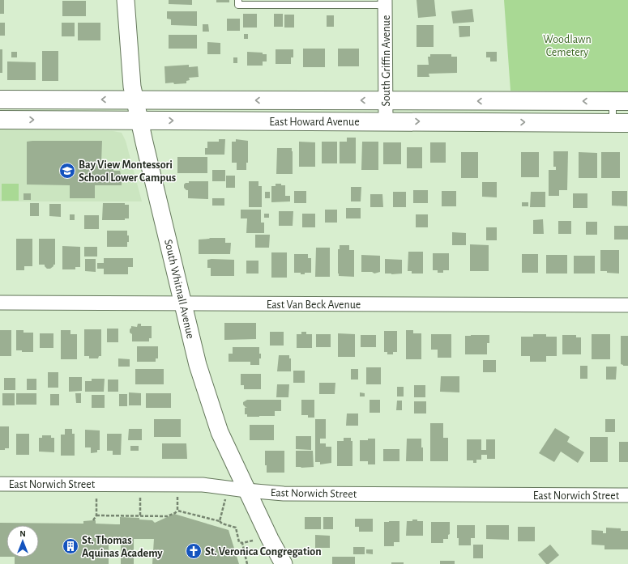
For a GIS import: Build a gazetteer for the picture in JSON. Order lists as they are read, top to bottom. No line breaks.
{"streets":{"main road":["East Howard Avenue"],"street":["South Griffin Avenue","South Whitnall Avenue","East Van Beck Avenue","East Norwich Street"]},"crossings":[["South Griffin Avenue","East Howard Avenue"],["East Howard Avenue","South Whitnall Avenue"],["South Whitnall Avenue","East Van Beck Avenue"],["South Whitnall Avenue","East Norwich Street"]],"parks":["Woodlawn Cemetery"],"places":{"school or university":["Bay View Montessori School Lower Campus"],"building":["St. Thomas Aquinas Academy"],"church":["St. Veronica Congregation"]},"north":"top"}
